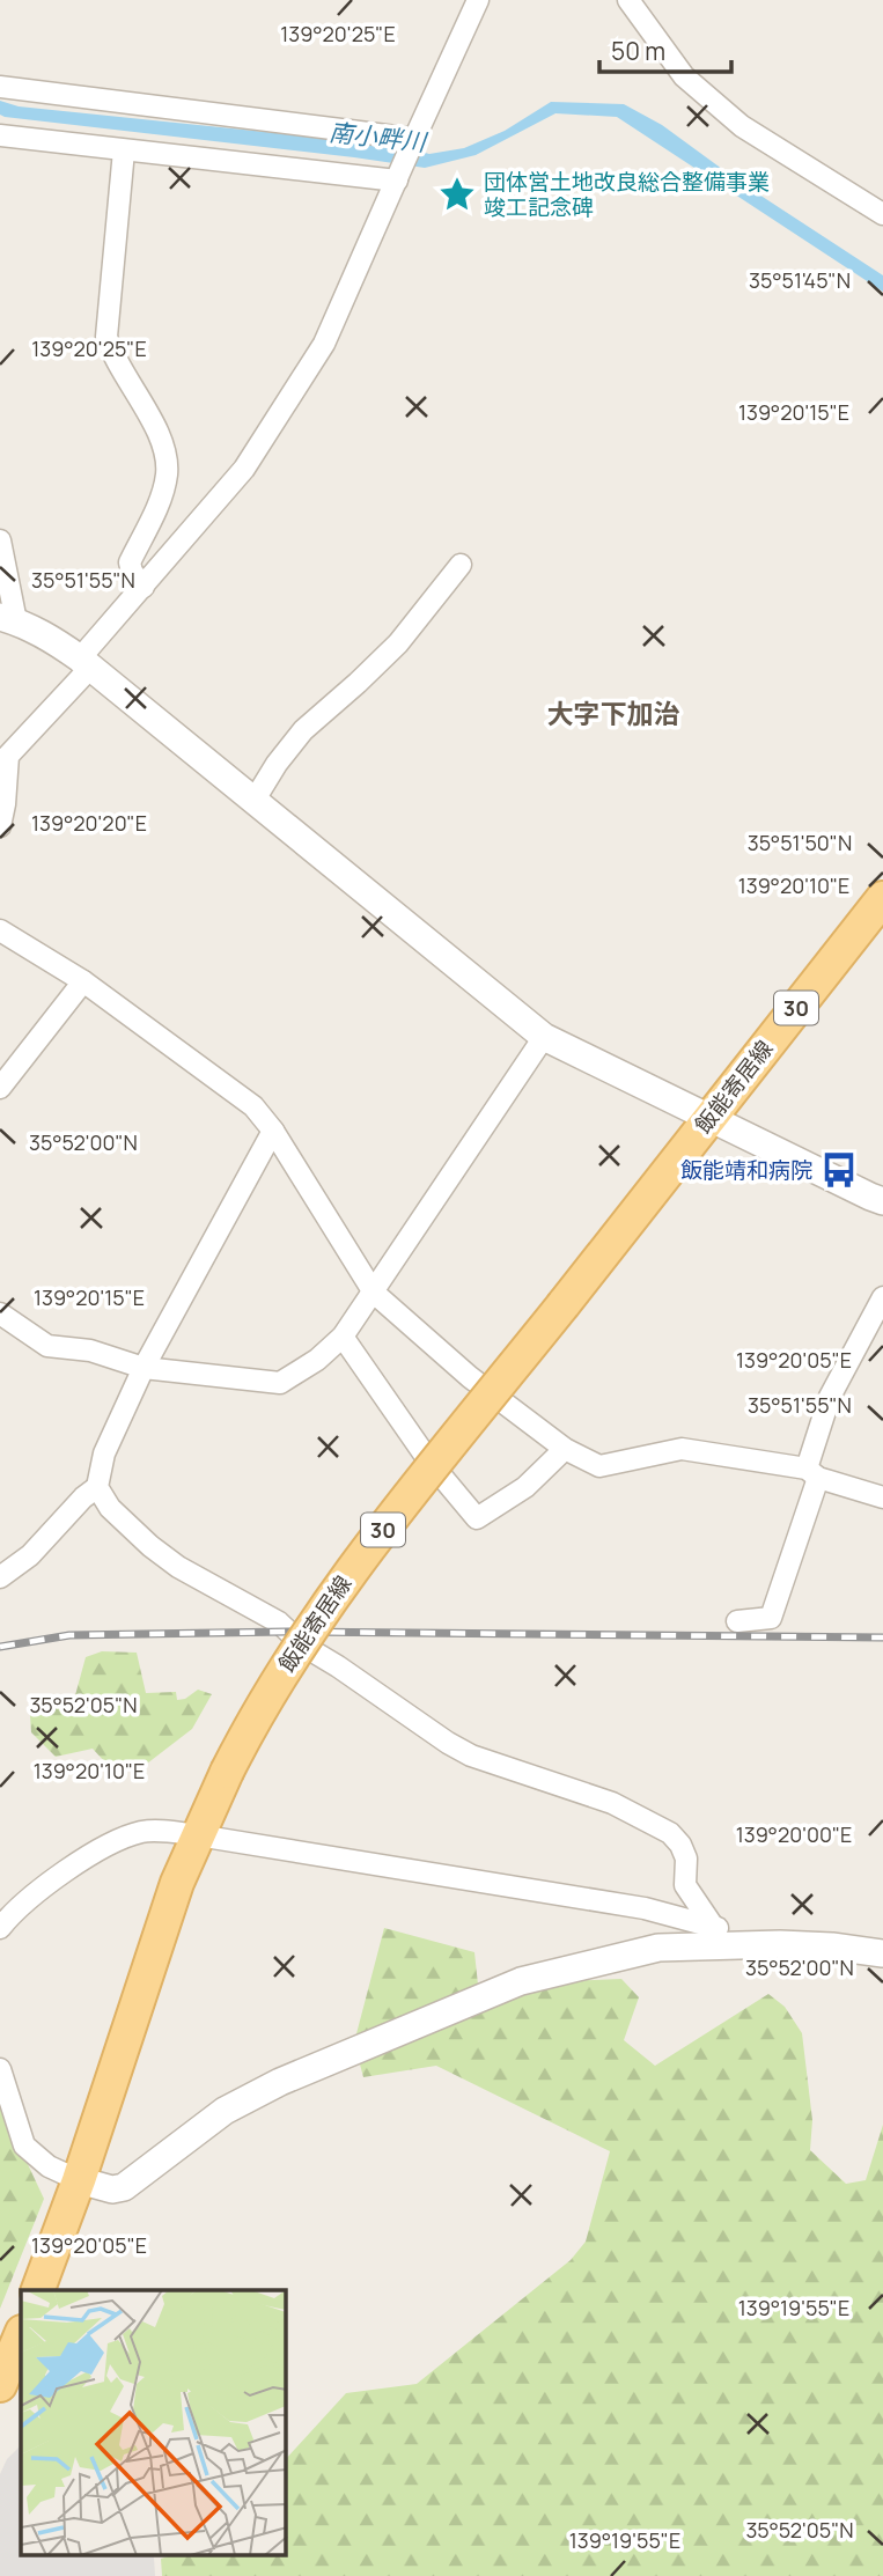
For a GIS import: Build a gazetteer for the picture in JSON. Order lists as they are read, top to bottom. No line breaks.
{"streets":{"main road":["30","飯能寄居線"]},"districts":["大字下加治"],"water":["南小畔川"],"places":{"place":["団体営土地改良総合整備事業 竣工記念碑"],"bus stop":["飯能靖和病院"]},"scale_bar":"50 m","coordinates":["139°20'25\"E","35°51'45\"N","139°20'15\"E","35°51'55\"N","139°20'20\"E","35°51'50\"N","139°20'10\"E","35°52'00\"N","139°20'05\"E","35°52'05\"N","139°20'00\"E","139°19'55\"E"]}
